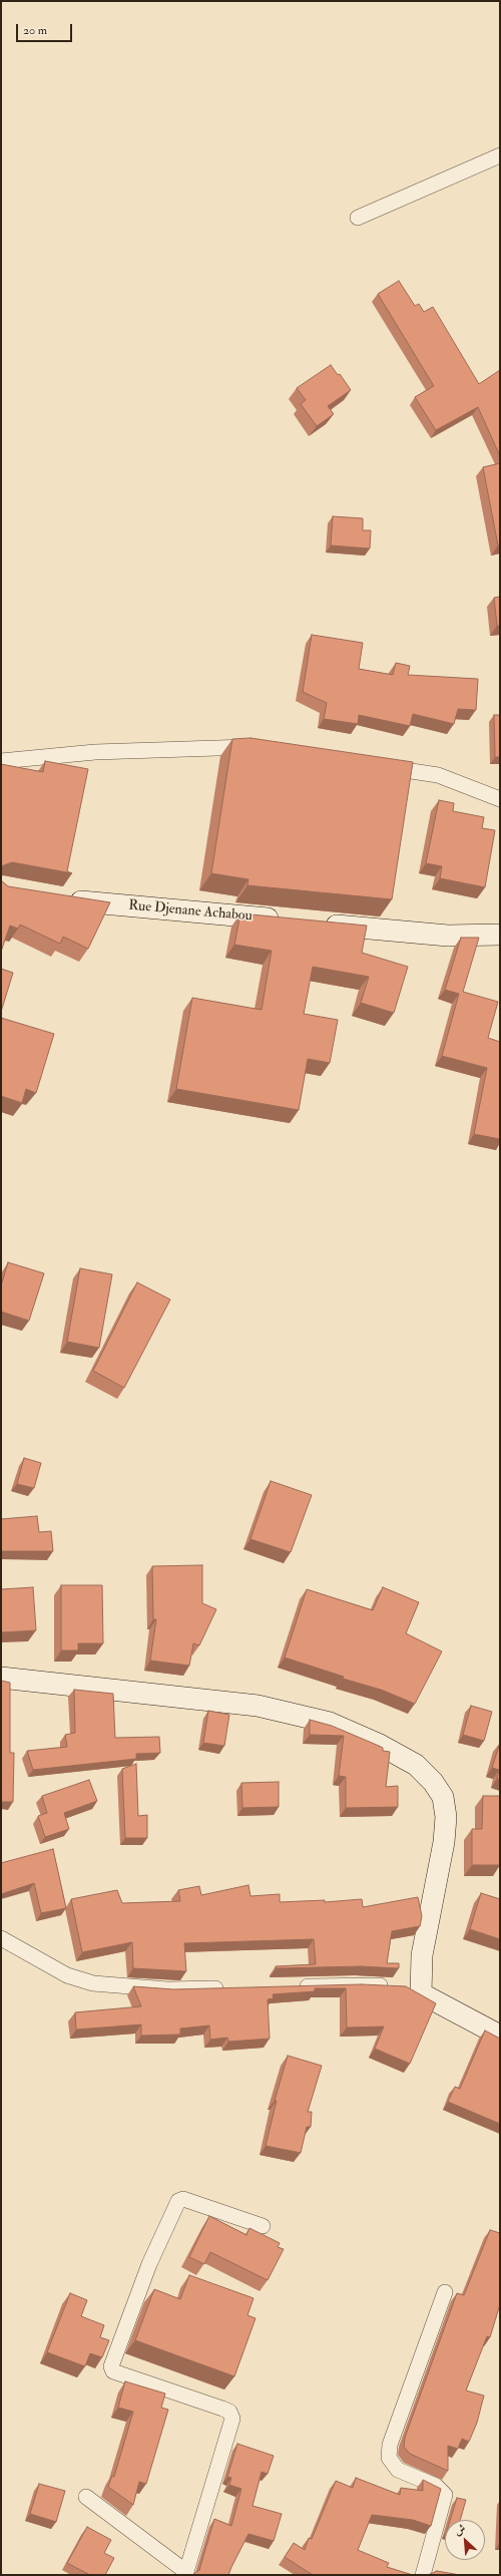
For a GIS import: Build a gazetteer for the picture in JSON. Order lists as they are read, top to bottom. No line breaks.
{"streets":{"street":["Rue Djenane Achabou"]},"scale_bar":"20 m","north":"top left"}
